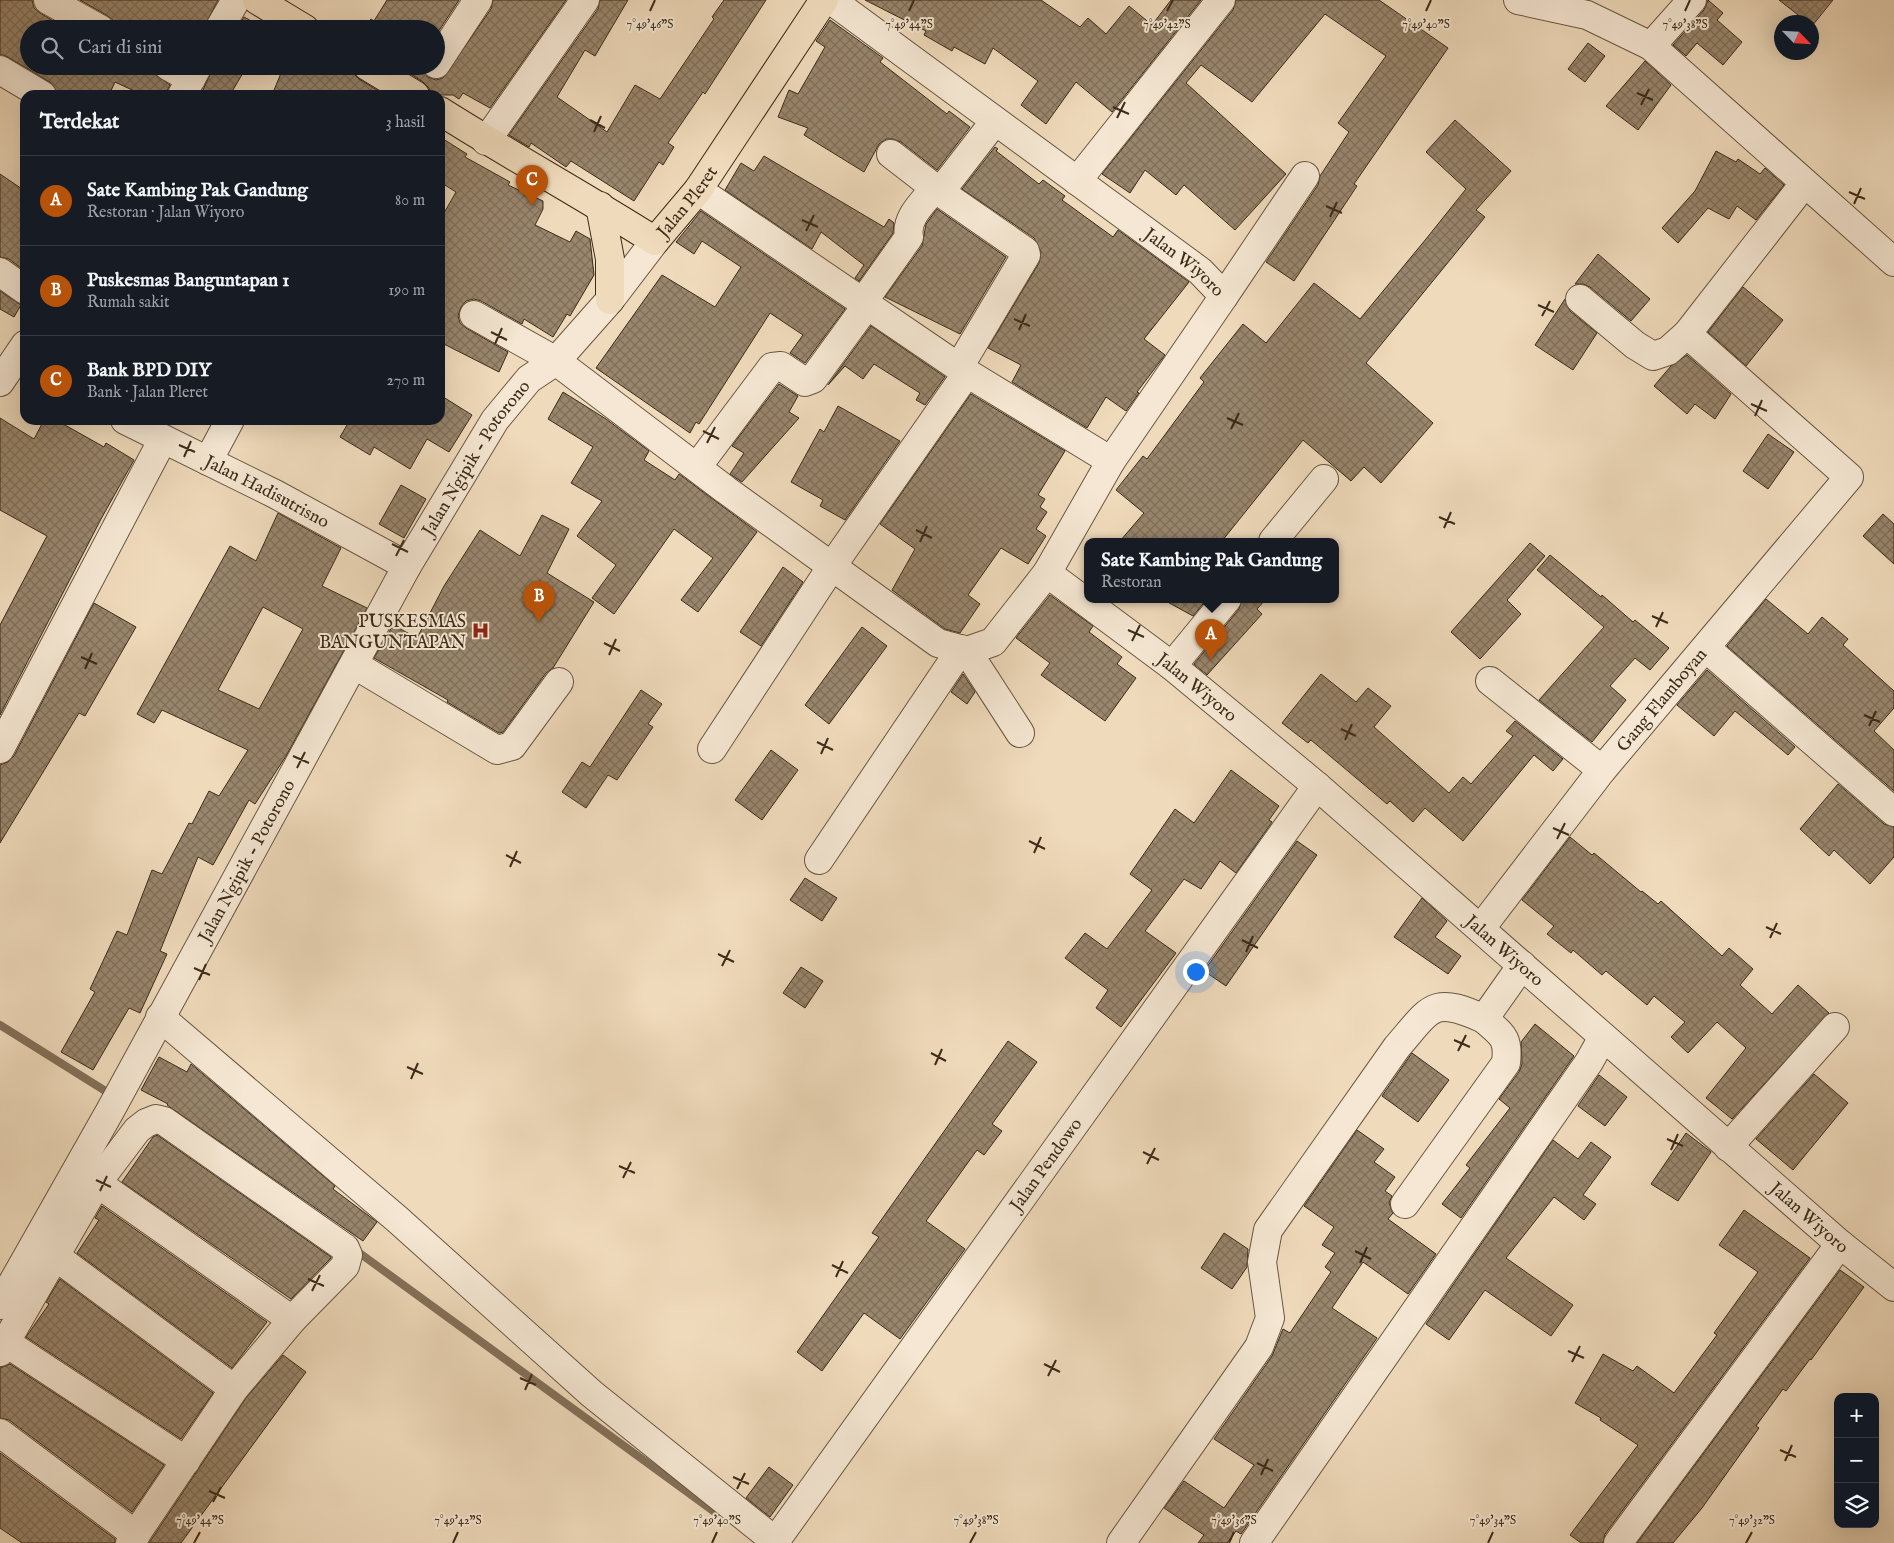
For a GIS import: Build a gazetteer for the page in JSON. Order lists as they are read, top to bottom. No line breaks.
{"streets":{"main road":["Jalan Pleret"],"street":["Jalan Wiyoro","Jalan Ngipik - Potorono","Jalan Hadisutrisno","Gang Flamboyan","Jalan Pendowo"]},"crossings":[["Jalan Pleret","Jalan Ngipik - Potorono"],["Jalan Wiyoro","Gang Flamboyan"],["Jalan Wiyoro","Jalan Pendowo"],["Jalan Ngipik - Potorono","Jalan Hadisutrisno"]],"places":{"hospital":["PUSKESMAS BANGUNTAPAN"]},"north":"bottom right","page":{"search":"Cari di sini","heading":["Terdekat","3 hasil"],"list":[{"mark":"A","name":"Sate Kambing Pak Gandung","note":"Restoran · Jalan Wiyoro","value":"80 m"},{"mark":"B","name":"Puskesmas Banguntapan 1","note":"Rumah sakit","value":"190 m"},{"mark":"C","name":"Bank BPD DIY","note":"Bank · Jalan Pleret","value":"270 m"}],"pins":["C","B","A"],"popup":["Sate Kambing Pak Gandung","Restoran"],"map_buttons":["+","−"]},"coordinates":["7°49'46\"S","7°49'44\"S","7°49'42\"S","7°49'40\"S","7°49'38\"S","7°49'36\"S","7°49'34\"S","7°49'32\"S"]}
